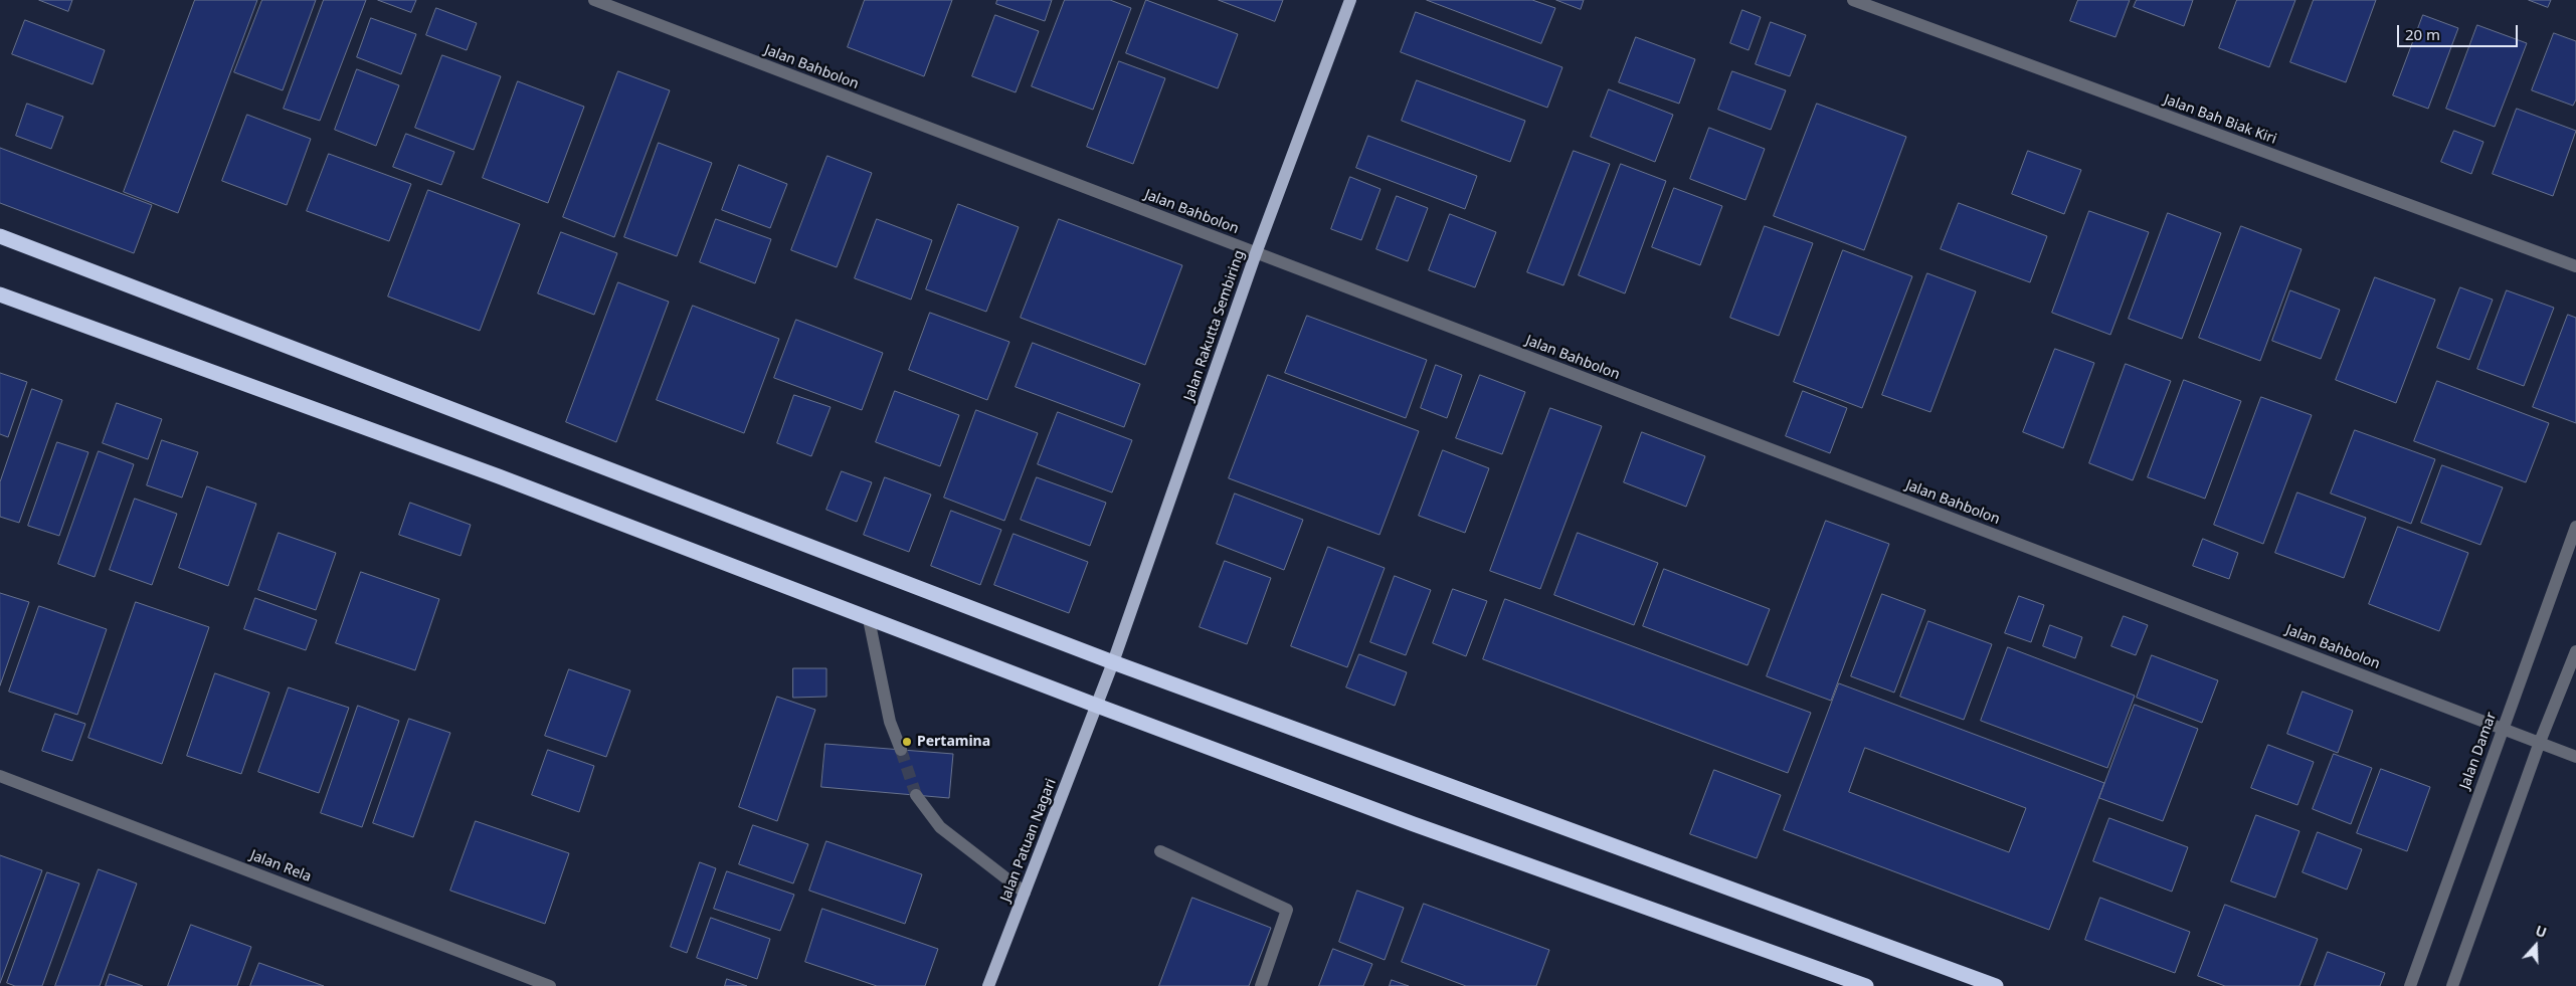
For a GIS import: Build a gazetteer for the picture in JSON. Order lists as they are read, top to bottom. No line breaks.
{"streets":{"main road":["Jalan Rakutta Sembiring","Jalan Patuan Nagari"],"street":["Jalan Bahbolon","Jalan Bah Biak Kiri","Jalan Damar","Jalan Rela"]},"crossings":[["Jalan Bahbolon","Jalan Rakutta Sembiring"],["Jalan Bahbolon","Jalan Damar"],["Jalan Rakutta Sembiring","Jalan Patuan Nagari"]],"places":["Pertamina"],"scale_bar":"20 m","north":"top"}
